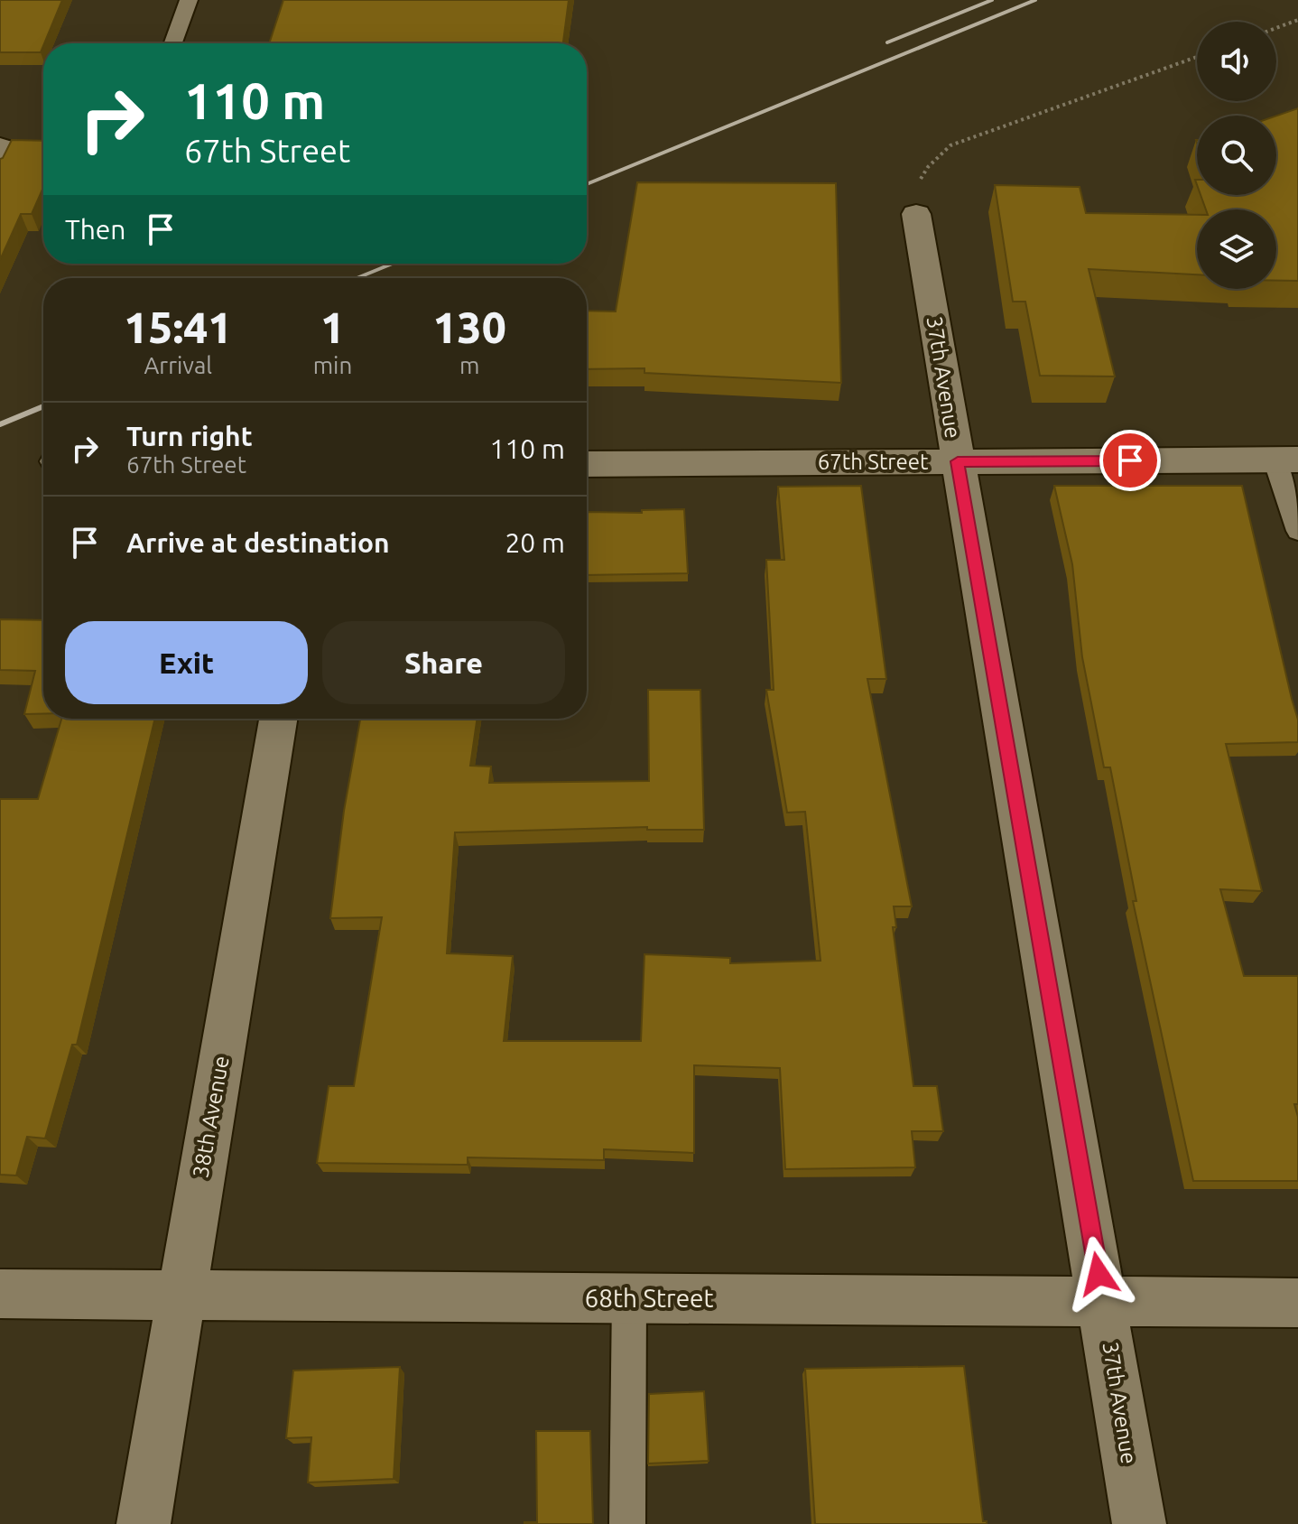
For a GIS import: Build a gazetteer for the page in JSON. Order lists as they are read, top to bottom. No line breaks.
{"streets":{"street":["37th Avenue","67th Street","38th Avenue","68th Street"]},"crossings":[["37th Avenue","67th Street"],["37th Avenue","68th Street"],["38th Avenue","68th Street"]],"page":{"turn":["110 m","67th Street"],"then":"Then","eta":["15:41","Arrival","1","min","130","m"],"list":[{"name":"Turn right","note":"67th Street","value":"110 m"},{"name":"Arrive at destination","value":"20 m"}],"buttons":["Exit","Share"]}}
